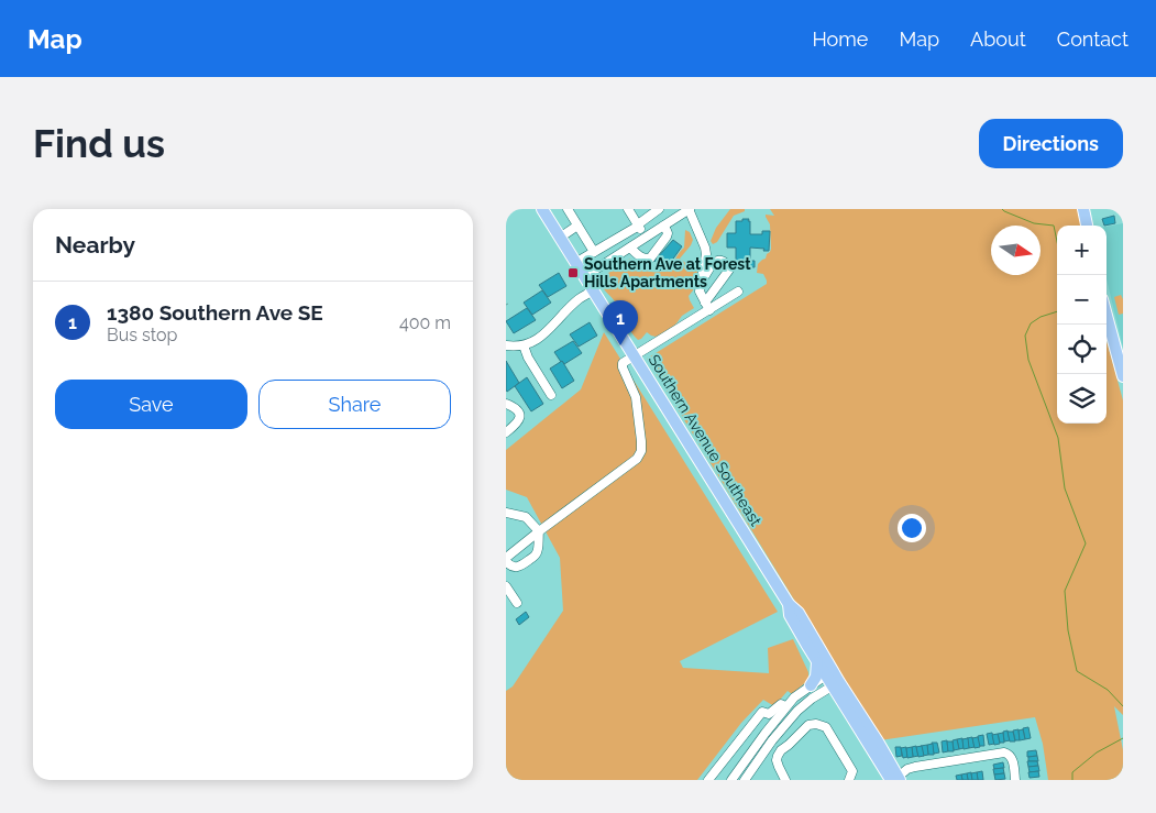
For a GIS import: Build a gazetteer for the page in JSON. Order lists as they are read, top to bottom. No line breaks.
{"streets":{"main road":["Southern Avenue Southeast"]},"places":{"transit":["Southern Ave at Forest Hills Apartments"]},"north":"right","page":{"header":"Map","nav":["Home","Map","About","Contact"],"buttons":["Directions",["Save","Share"]],"title":"Find us","heading":"Nearby","map_buttons":["+","−"],"list":[{"mark":"1","name":"1380 Southern Ave SE","note":"Bus stop","value":"400 m"}],"pins":"1"}}
